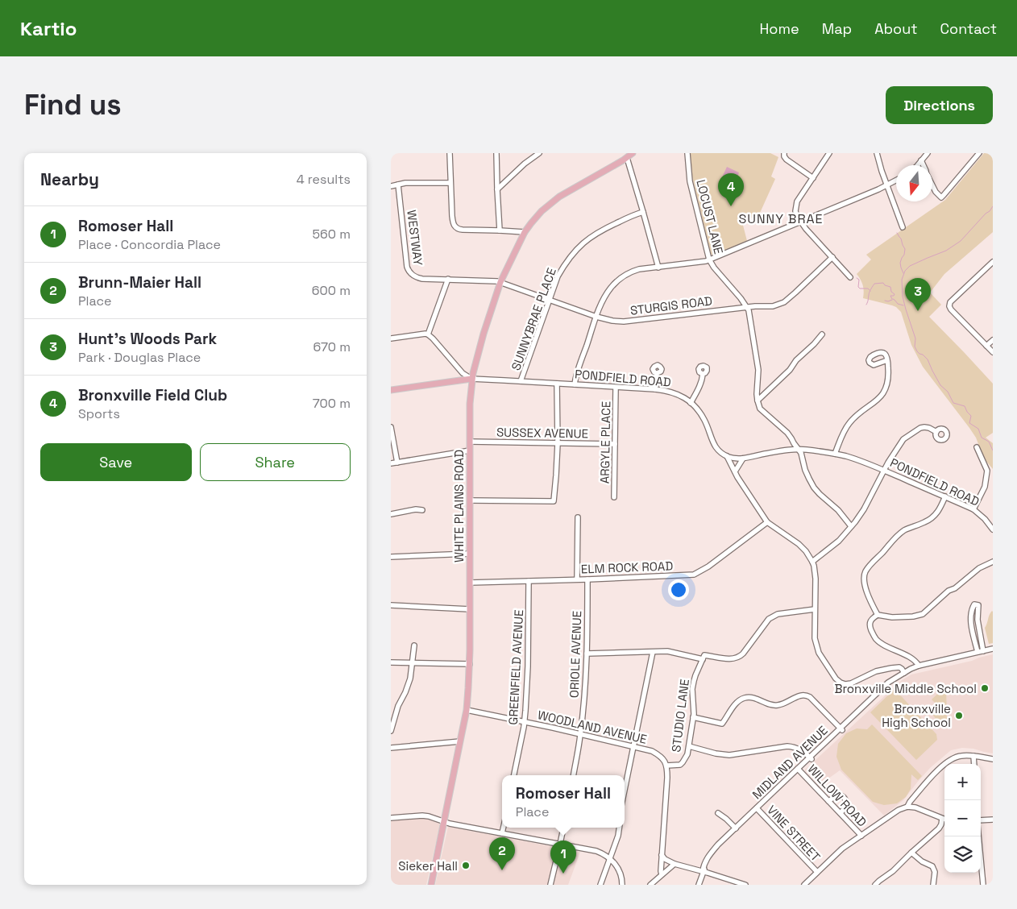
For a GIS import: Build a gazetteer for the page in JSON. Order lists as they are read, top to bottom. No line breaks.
{"streets":{"main road":["PONDFIELD ROAD","WHITE PLAINS ROAD"],"street":["LOCUST LANE","WESTWAY","STURGIS ROAD","SUNNYBRAE PLACE","SUSSEX AVENUE","ARGYLE PLACE","ELM ROCK ROAD","ORIOLE AVENUE","GREENFIELD AVENUE","STUDIO LANE","WOODLAND AVENUE","MIDLAND AVENUE","WILLOW ROAD","VINE STREET"]},"crossings":[["LOCUST LANE","STURGIS ROAD"],["WESTWAY","STURGIS ROAD"],["WESTWAY","WHITE PLAINS ROAD"],["STURGIS ROAD","SUNNYBRAE PLACE"],["STURGIS ROAD","WHITE PLAINS ROAD"],["SUNNYBRAE PLACE","PONDFIELD ROAD"],["PONDFIELD ROAD","ARGYLE PLACE"],["PONDFIELD ROAD","WHITE PLAINS ROAD"],["SUSSEX AVENUE","ARGYLE PLACE"],["SUSSEX AVENUE","WHITE PLAINS ROAD"],["WHITE PLAINS ROAD","ELM ROCK ROAD"],["WHITE PLAINS ROAD","WOODLAND AVENUE"],["ELM ROCK ROAD","ORIOLE AVENUE"],["ELM ROCK ROAD","GREENFIELD AVENUE"],["ORIOLE AVENUE","WOODLAND AVENUE"],["GREENFIELD AVENUE","WOODLAND AVENUE"],["STUDIO LANE","WOODLAND AVENUE"],["MIDLAND AVENUE","WILLOW ROAD"],["MIDLAND AVENUE","VINE STREET"]],"districts":["SUNNY BRAE"],"places":["Bronxville Middle School","Bronxville High School","Sieker Hall"],"north":"bottom","page":{"header":"Kartio","nav":["Home","Map","About","Contact"],"buttons":["Directions",["Save","Share"]],"title":"Find us","heading":["Nearby","4 results"],"pins":["4","3","2","1"],"list":[{"mark":"1","name":"Romoser Hall","note":"Place · Concordia Place","value":"560 m"},{"mark":"2","name":"Brunn-Maier Hall","note":"Place","value":"600 m"},{"mark":"3","name":"Hunt's Woods Park","note":"Park · Douglas Place","value":"670 m"},{"mark":"4","name":"Bronxville Field Club","note":"Sports","value":"700 m"}],"map_buttons":["+","−"],"popup":["Romoser Hall","Place"]}}
